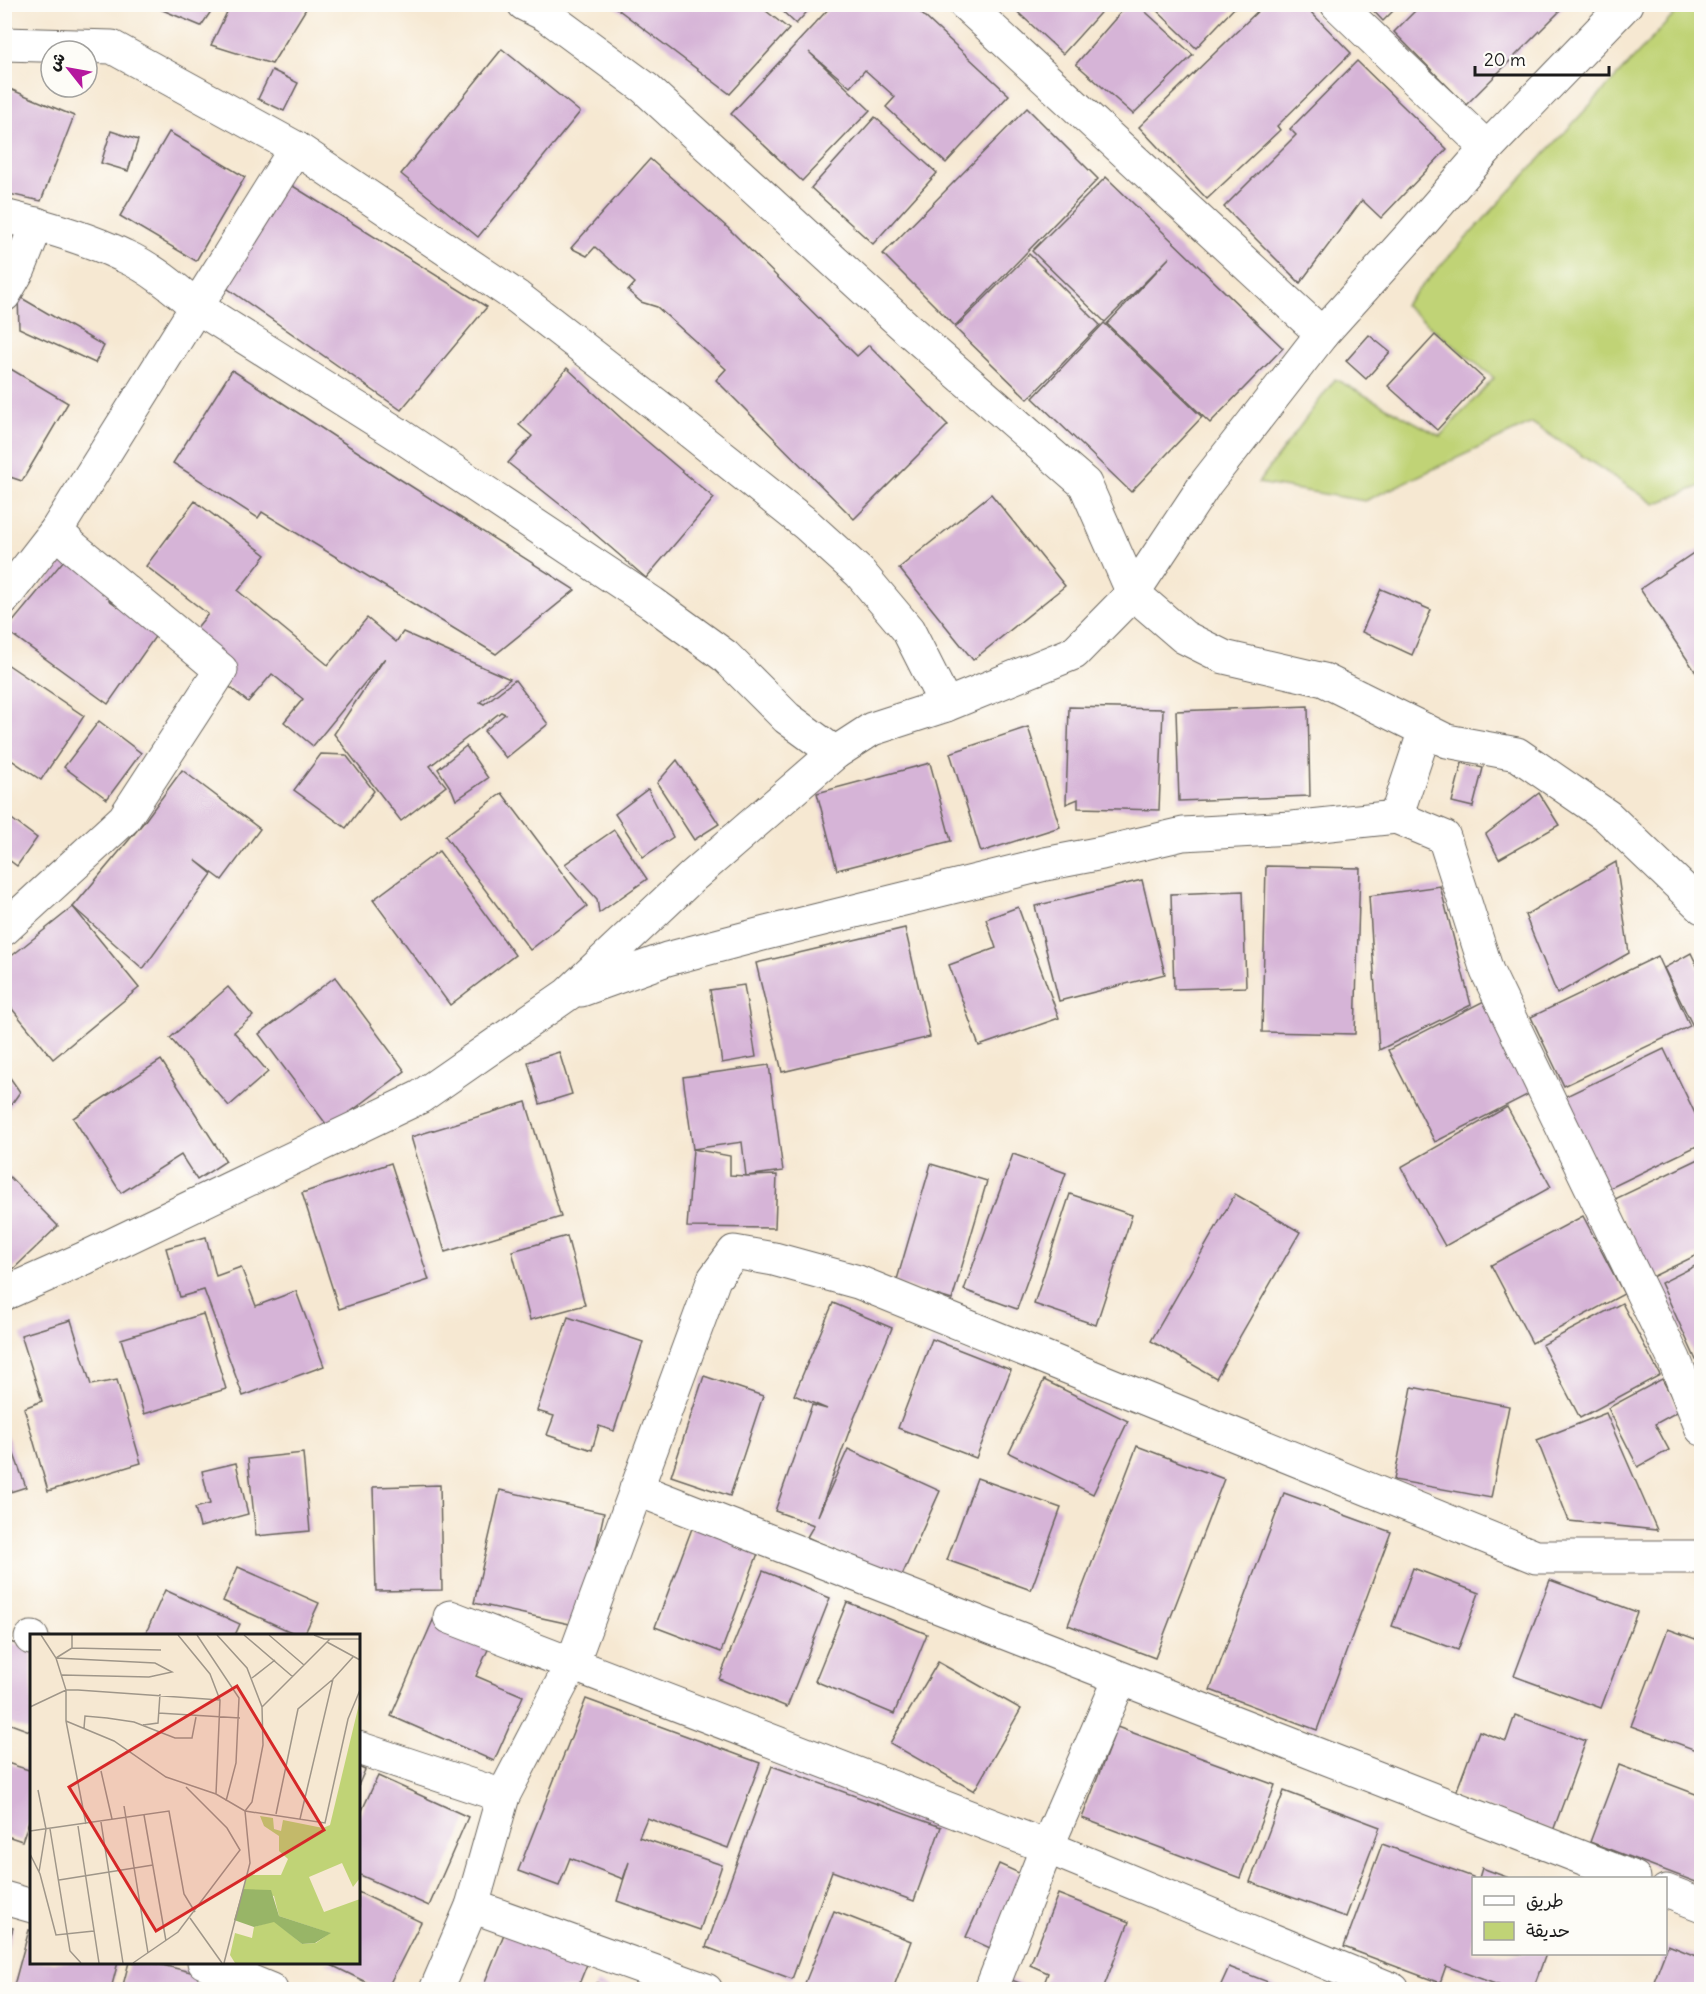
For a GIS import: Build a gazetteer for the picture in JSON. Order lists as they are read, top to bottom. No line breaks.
{"legend":["طريق","حديقة"],"scale_bar":"20 m","north":"top left"}
